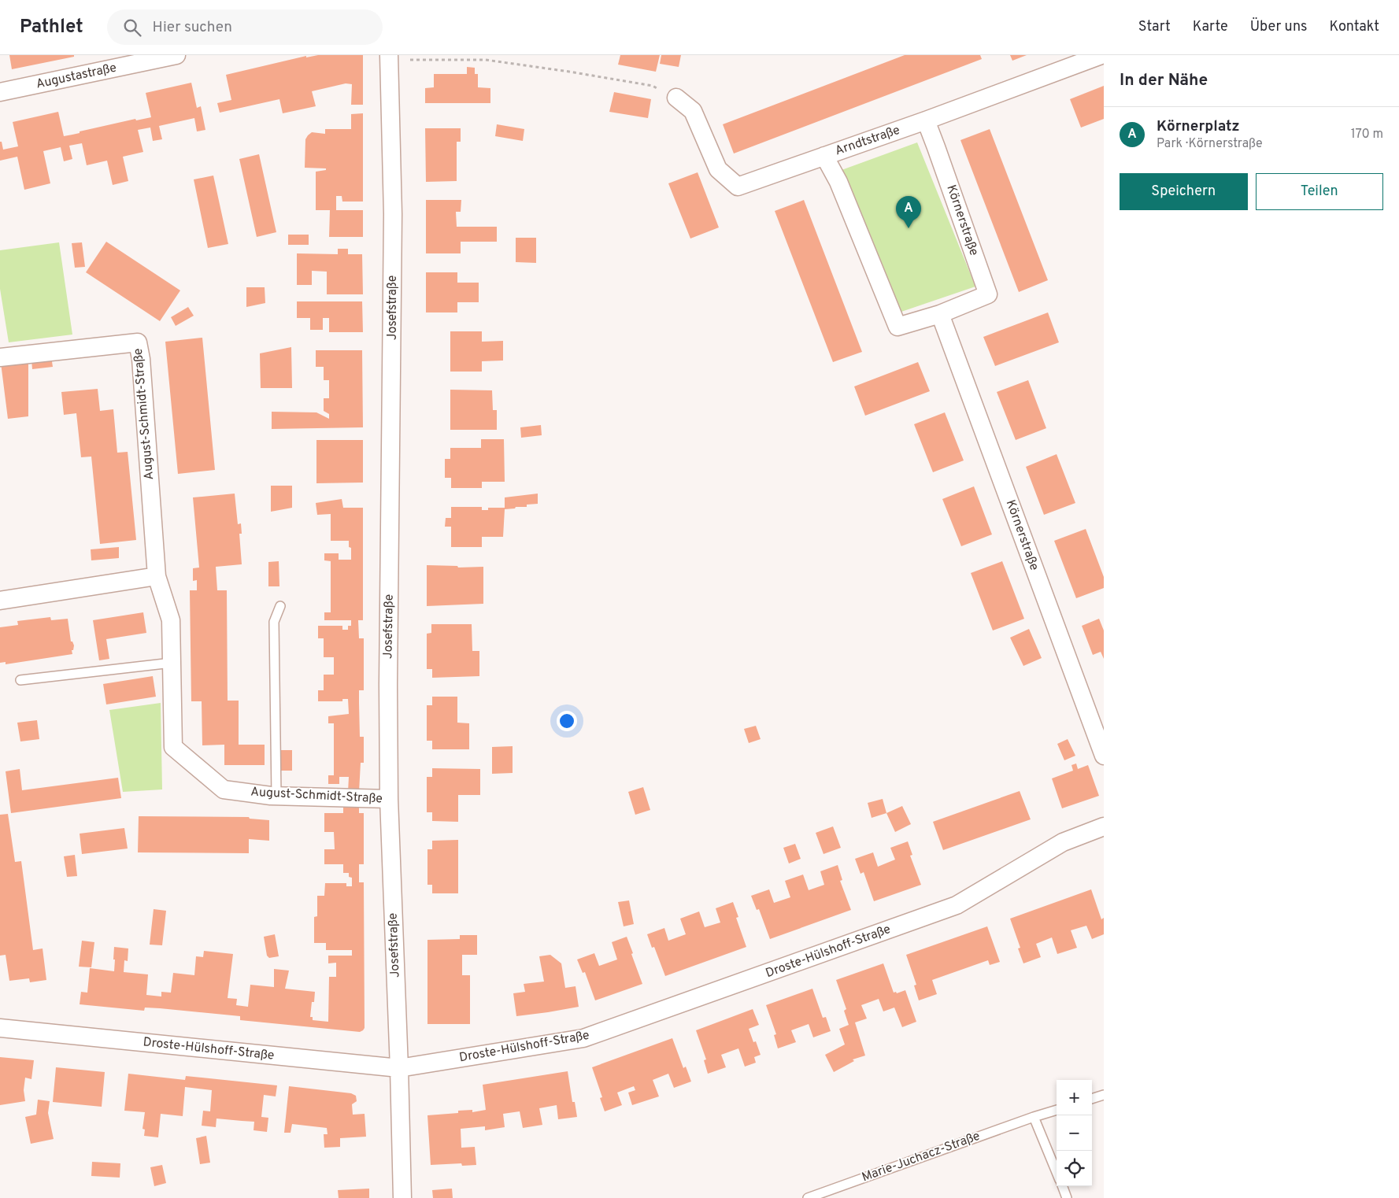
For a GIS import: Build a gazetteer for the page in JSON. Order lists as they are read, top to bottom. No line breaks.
{"streets":{"street":["Augustastraße","Arndtstraße","Körnerstraße","Josefstraße","August-Schmidt-Straße","Droste-Hülshoff-Straße"],"lane":["Marie-Juchacz-Straße"]},"crossings":[["Arndtstraße","Körnerstraße"],["Josefstraße","August-Schmidt-Straße"],["Josefstraße","Droste-Hülshoff-Straße"]],"page":{"header":"Pathlet","search":"Hier suchen","nav":["Start","Karte","Über uns","Kontakt"],"heading":"In der Nähe","list":[{"mark":"A","name":"Körnerplatz","note":"Park · Körnerstraße","value":"170 m"}],"buttons":["Speichern","Teilen"],"pins":"A","map_buttons":["+","−"]}}
